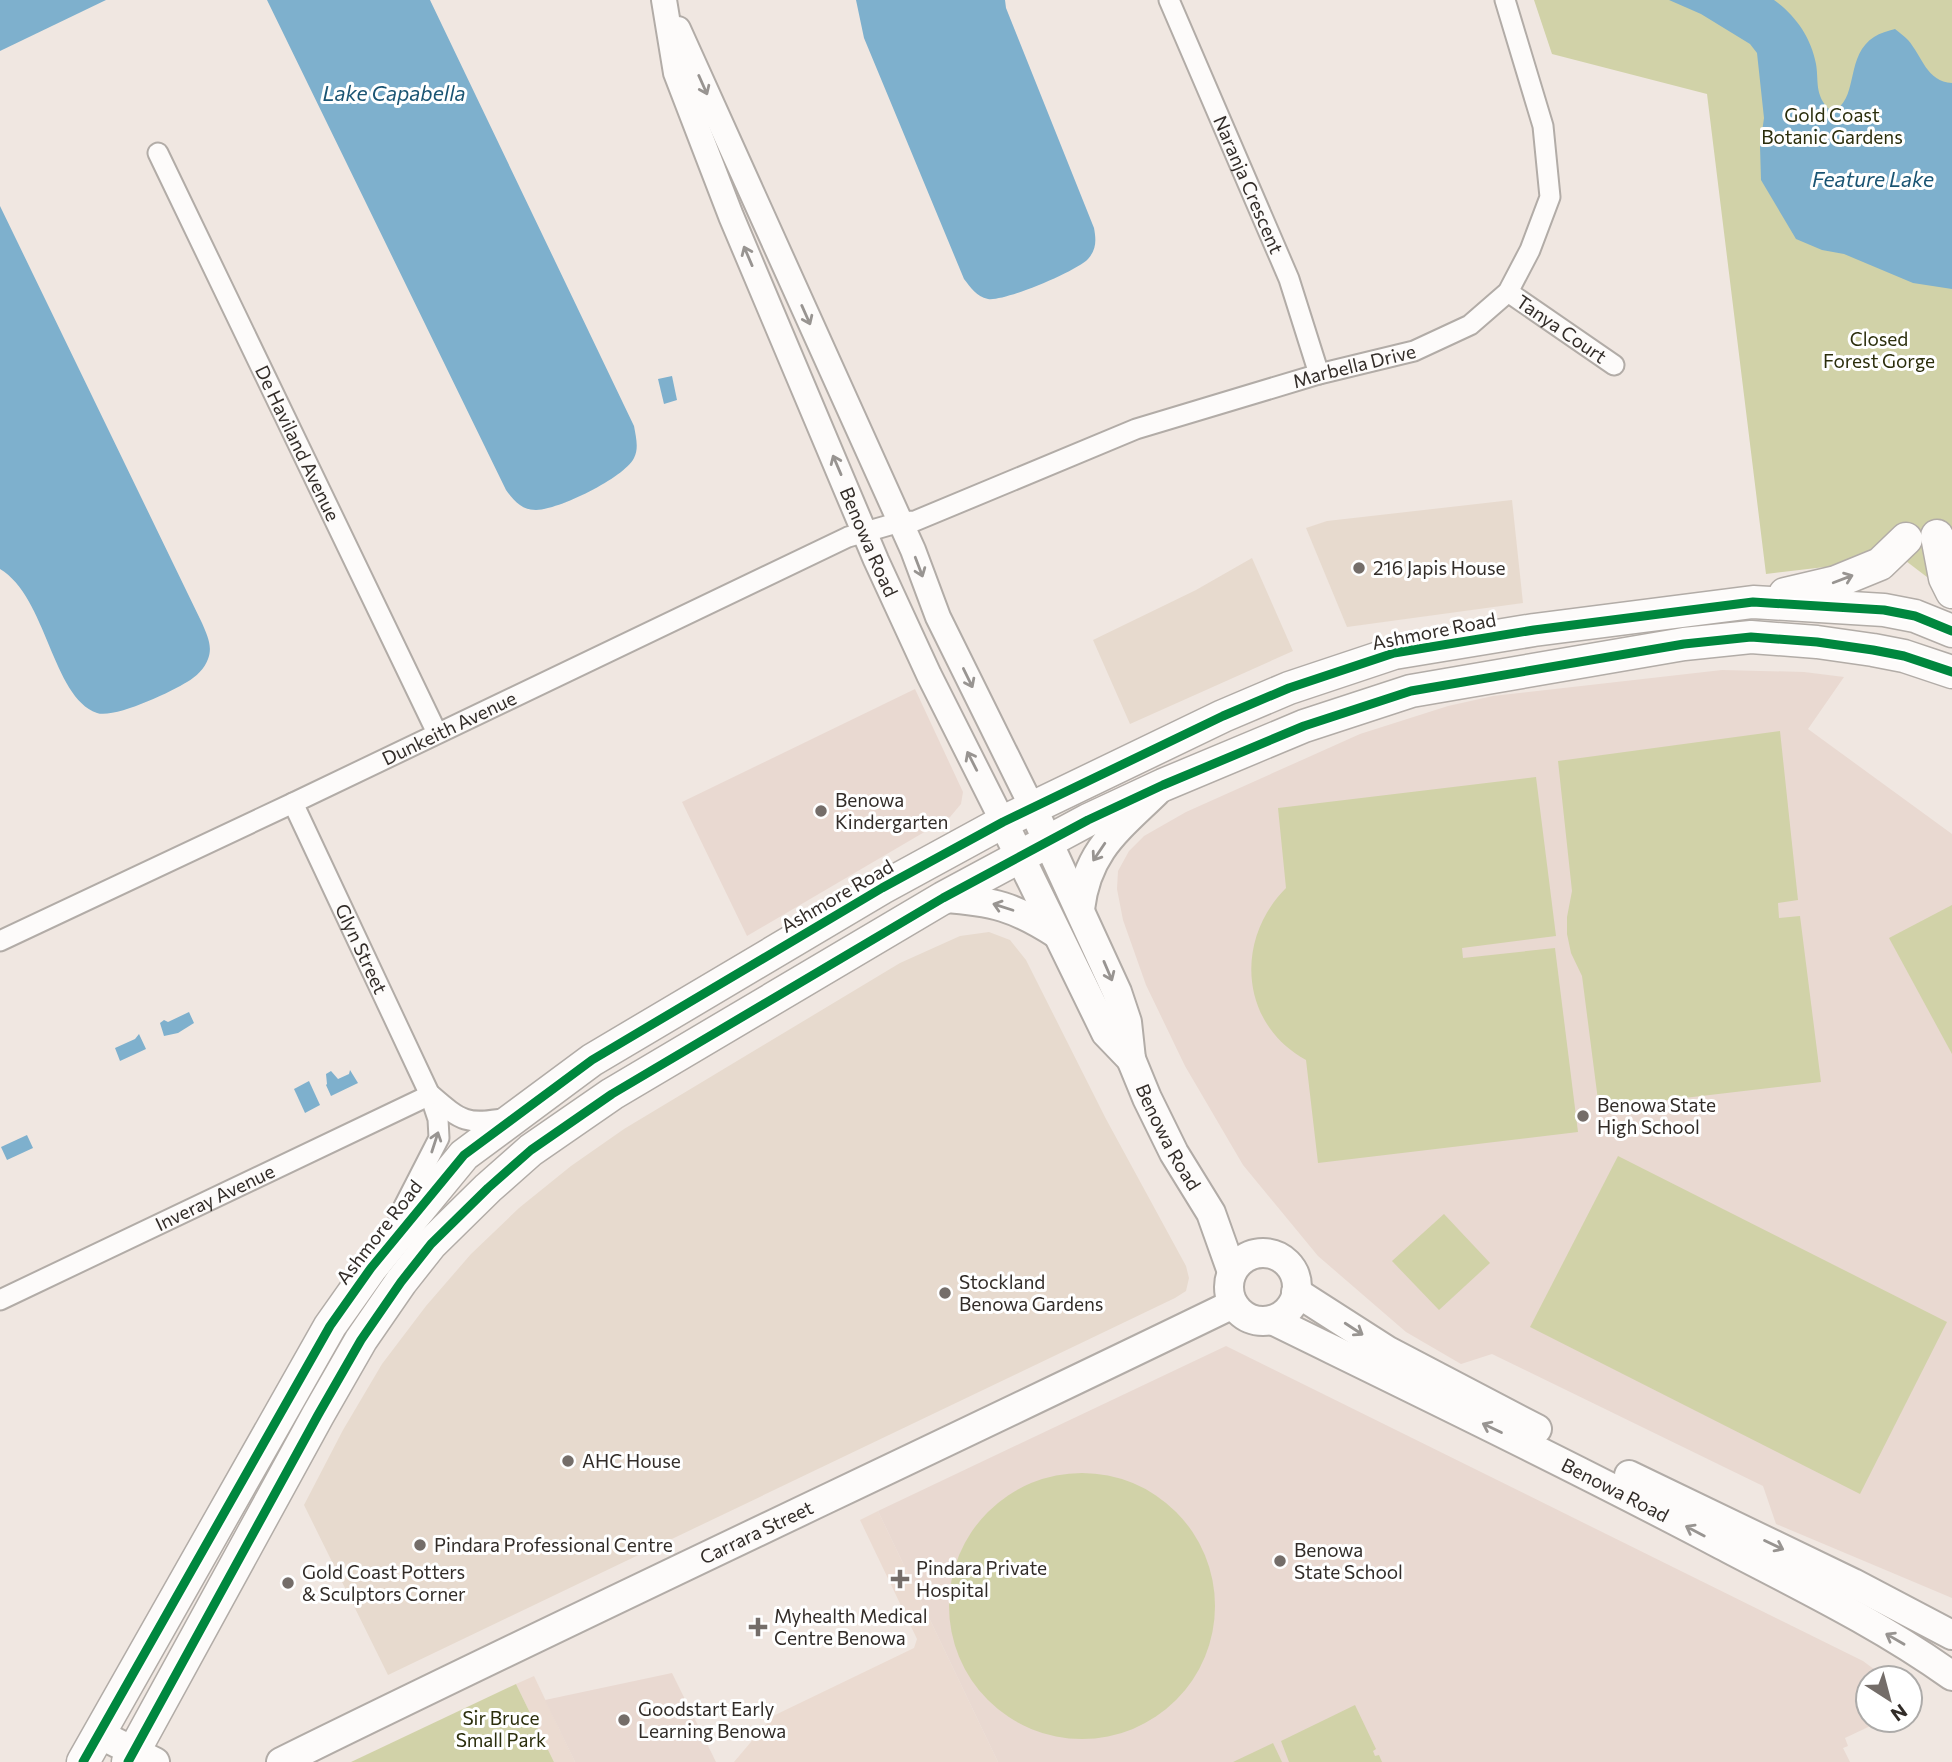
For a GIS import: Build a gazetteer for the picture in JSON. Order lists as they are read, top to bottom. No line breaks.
{"streets":{"main road":["Benowa Road","Ashmore Road","Carrara Street"],"street":["Naranja Crescent","Tanya Court","Marbella Drive","De Haviland Avenue","Dunkeith Avenue","Glyn Street","Inveray Avenue"]},"crossings":[["Naranja Crescent","Marbella Drive"],["Tanya Court","Marbella Drive"],["Marbella Drive","Benowa Road"],["Marbella Drive","Dunkeith Avenue"],["De Haviland Avenue","Dunkeith Avenue"],["Benowa Road","Ashmore Road"],["Benowa Road","Dunkeith Avenue"],["Benowa Road","Carrara Street"],["Ashmore Road","Glyn Street"],["Dunkeith Avenue","Glyn Street"],["Glyn Street","Inveray Avenue"]],"water":["Lake Capabella","Feature Lake"],"parks":["Gold Coast Botanic Gardens","Closed Forest Gorge","Sir Bruce Small Park"],"places":{"other":["216 Japis House","Benowa Kindergarten","Benowa State High School","Stockland Benowa Gardens","AHC House","Pindara Professional Centre","Benowa State School","Gold Coast Potters & Sculptors Corner","Goodstart Early Learning Benowa"],"health":["Pindara Private Hospital","Myhealth Medical Centre Benowa"]},"north":"bottom right"}
